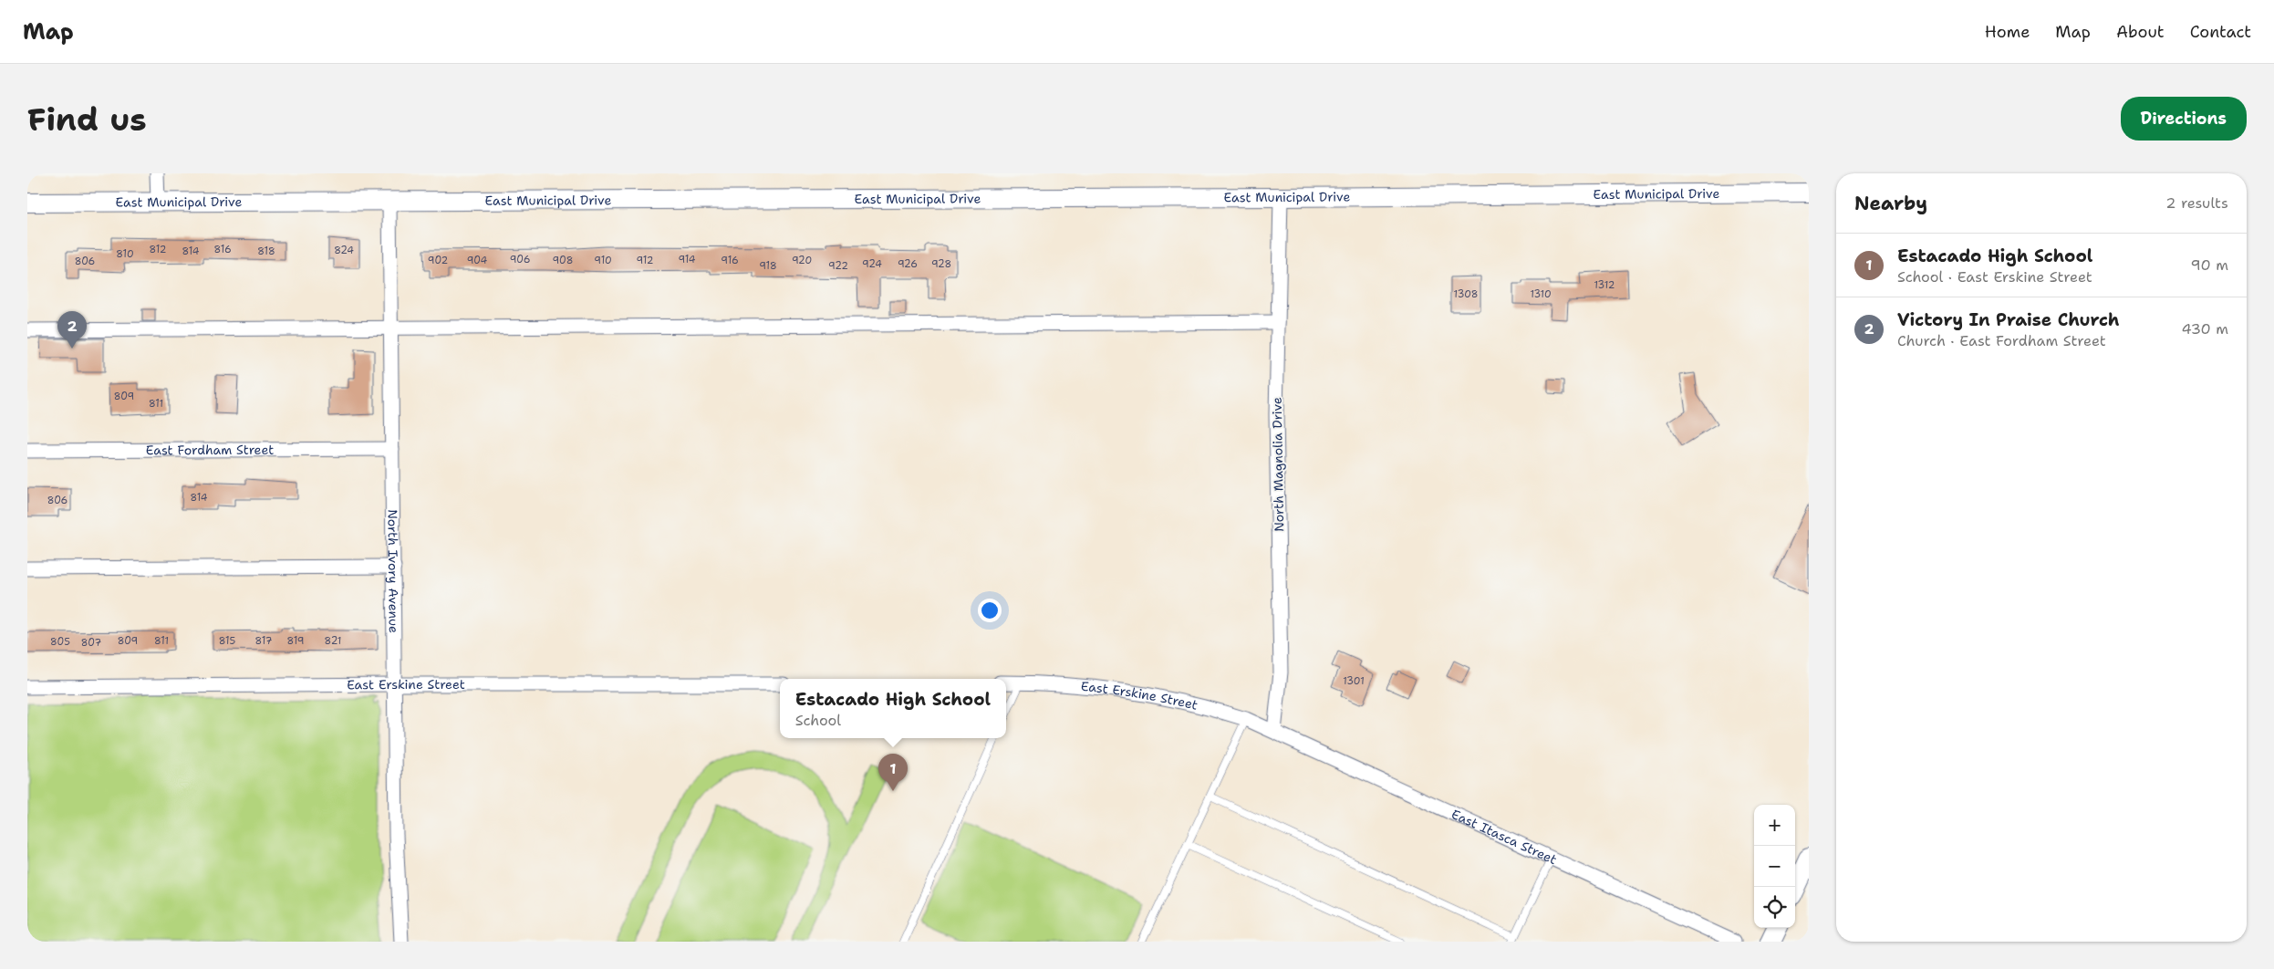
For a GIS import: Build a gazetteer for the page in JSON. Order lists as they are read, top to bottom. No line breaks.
{"streets":{"street":["East Municipal Drive","East Fordham Street","North Magnolia Drive","North Ivory Avenue","East Erskine Street","East Itasca Street"]},"crossings":[["East Municipal Drive","North Magnolia Drive"],["East Municipal Drive","North Ivory Avenue"],["East Fordham Street","North Ivory Avenue"],["North Magnolia Drive","East Erskine Street"],["North Magnolia Drive","East Itasca Street"],["North Ivory Avenue","East Erskine Street"],["East Erskine Street","East Itasca Street"]],"house_numbers":["812","816","824","814","818","810","906","914","902","904","908","910","912","916","920","806","924","926","928","918","922","1312","1308","1310","809","811","814","806","809","811","815","817","819","821","805","807","1301"],"page":{"header":"Map","nav":["Home","Map","About","Contact"],"buttons":"Directions","title":"Find us","heading":["Nearby","2 results"],"list":[{"mark":"1","name":"Estacado High School","note":"School · East Erskine Street","value":"90 m"},{"mark":"2","name":"Victory In Praise Church","note":"Church · East Fordham Street","value":"430 m"}],"pins":["2","1"],"popup":["Estacado High School","School"],"map_buttons":["+","−"]}}
